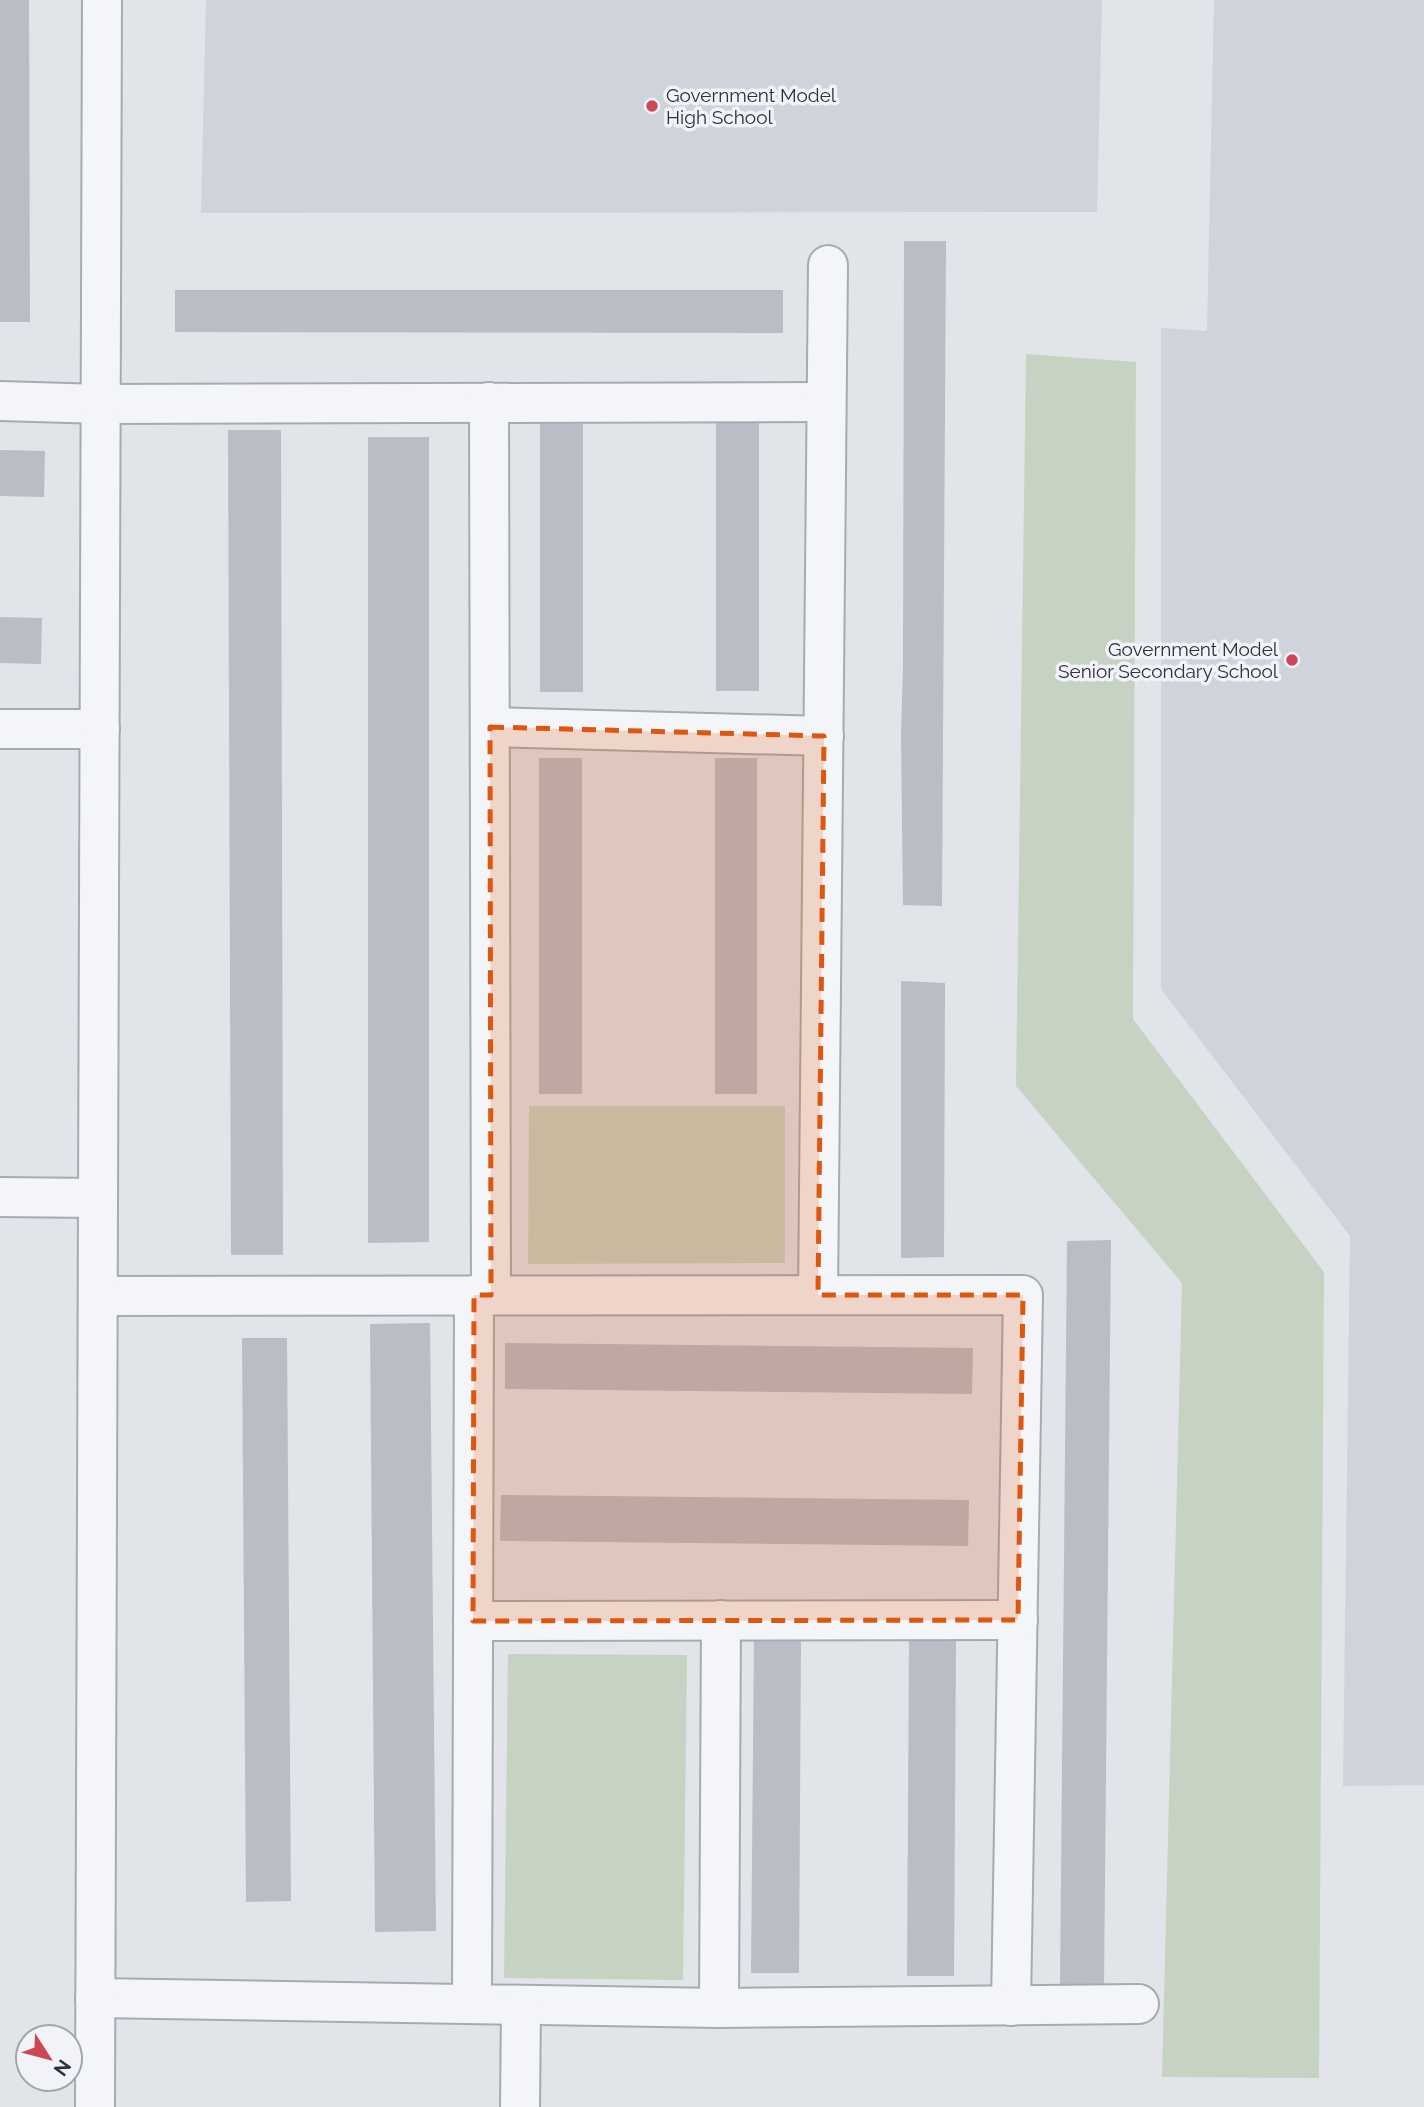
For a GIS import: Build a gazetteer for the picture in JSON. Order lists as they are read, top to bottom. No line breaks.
{"places":["Government Model High School","Government Model Senior Secondary School"],"north":"bottom right"}
